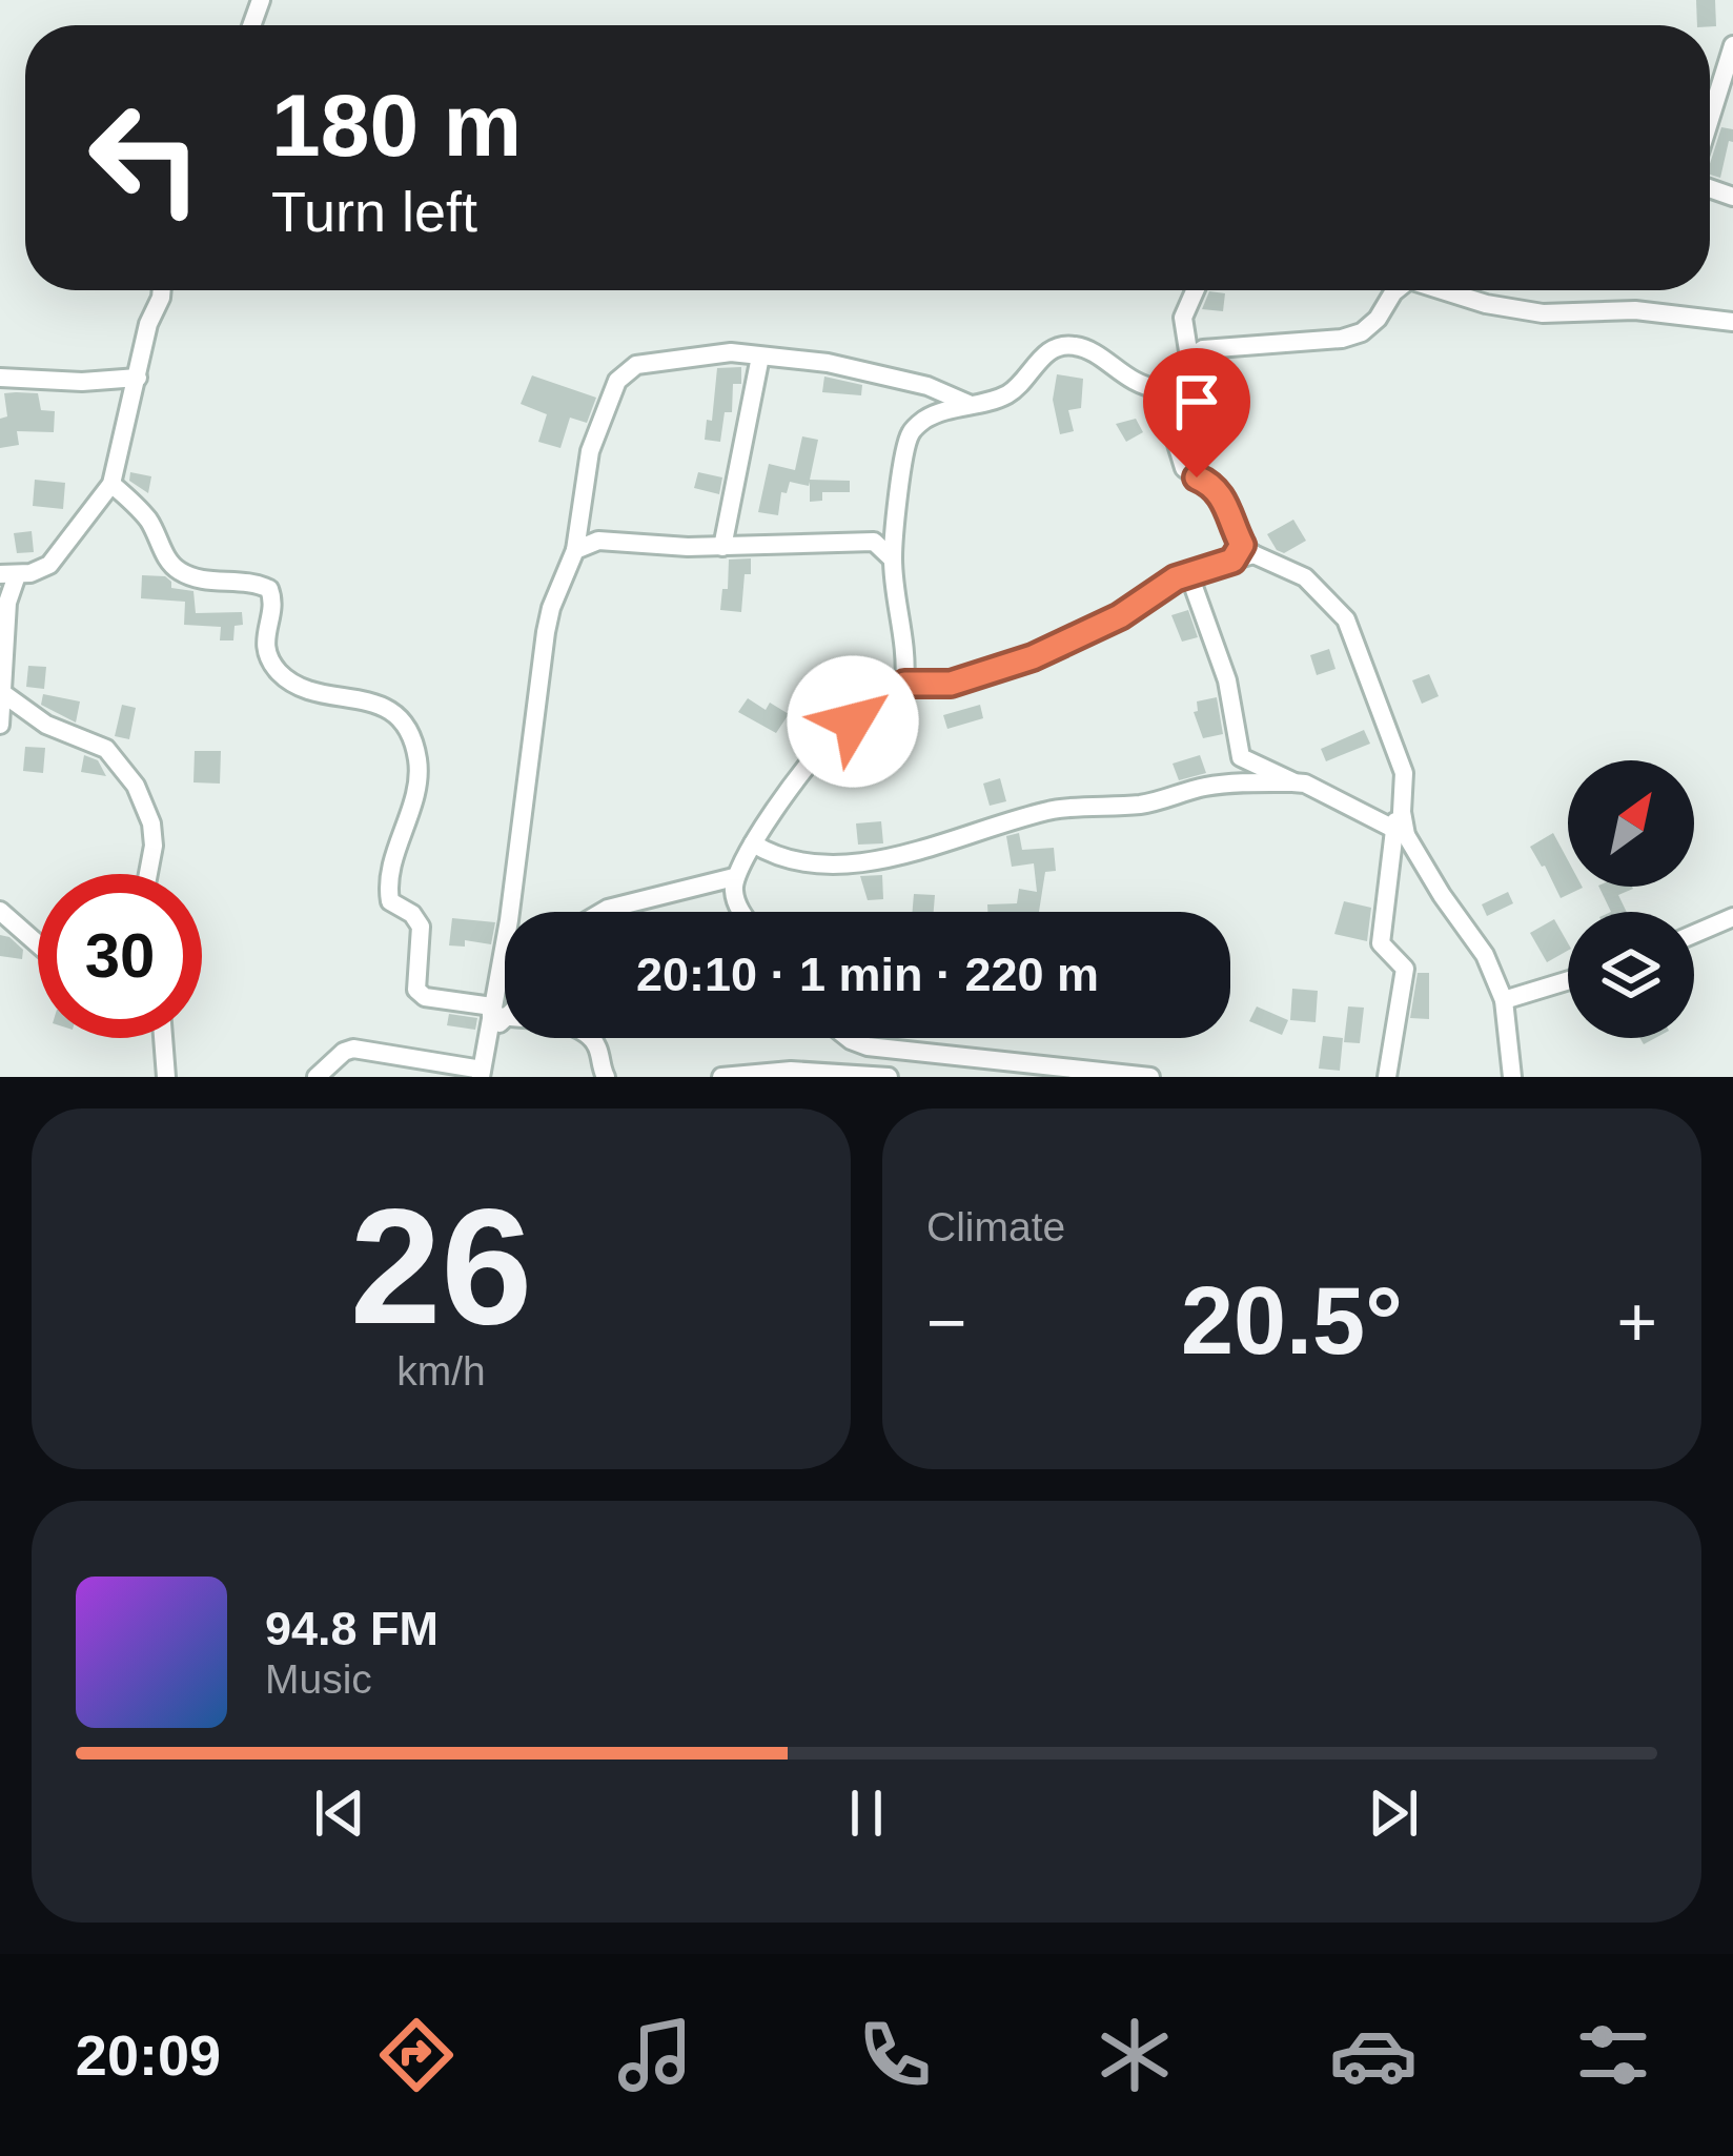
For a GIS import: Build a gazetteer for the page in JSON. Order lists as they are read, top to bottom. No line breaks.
{"north":"top right","page":{"turn":["180 m","Turn left"],"limit":"30","trip":"20:10 · 1 min · 220 m","tile":[["26","km/h"],"Climate"],"heat":["−","20.5°","+"],"song":["94.8 FM","Music"],"tabs":"20:09"}}
